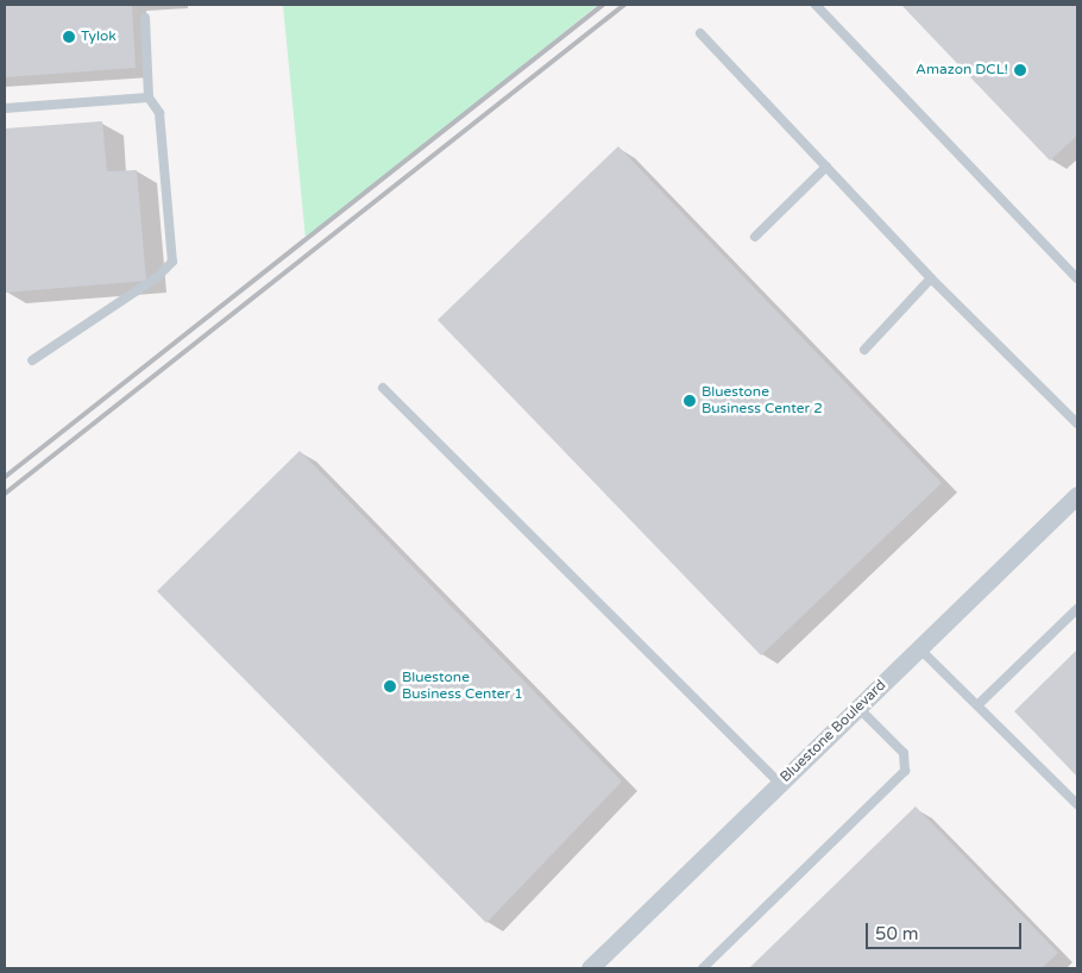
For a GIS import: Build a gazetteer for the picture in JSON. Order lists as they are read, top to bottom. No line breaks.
{"streets":{"street":["Bluestone Boulevard"]},"places":["Tylok","Amazon DCL!","Bluestone Business Center 2","Bluestone Business Center 1"],"scale_bar":"50 m"}
